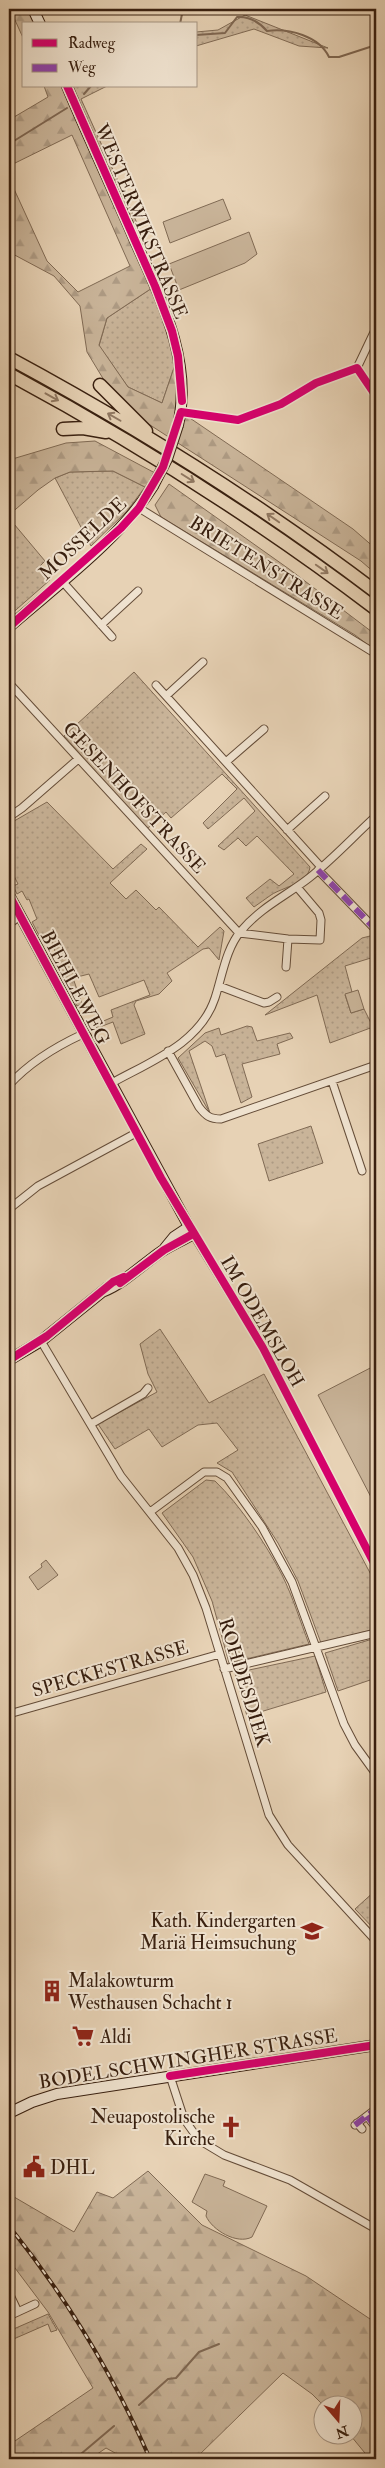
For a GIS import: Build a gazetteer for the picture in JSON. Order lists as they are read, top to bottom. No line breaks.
{"streets":{"street":["WESTERWIKSTRASSE","MOSSELDE","BRIETENSTRASSE","GESENHOFSTRASSE","BIEHLEWEG","IM ODEMSLOH","SPECKESTRASSE","ROHDESDIEK","BODELSCHWINGHER STRASSE"]},"crossings":[["WESTERWIKSTRASSE","MOSSELDE"],["MOSSELDE","BRIETENSTRASSE"],["BIEHLEWEG","IM ODEMSLOH"],["SPECKESTRASSE","ROHDESDIEK"]],"places":{"school or university":["Kath. Kindergarten Mariä Heimsuchung"],"building":["Malakowturm Westhausen Schacht 1"],"supermarket":["Aldi"],"church":["Neuapostolische Kirche"],"public building":["DHL"]},"legend":["Radweg","Weg"],"north":"bottom"}
